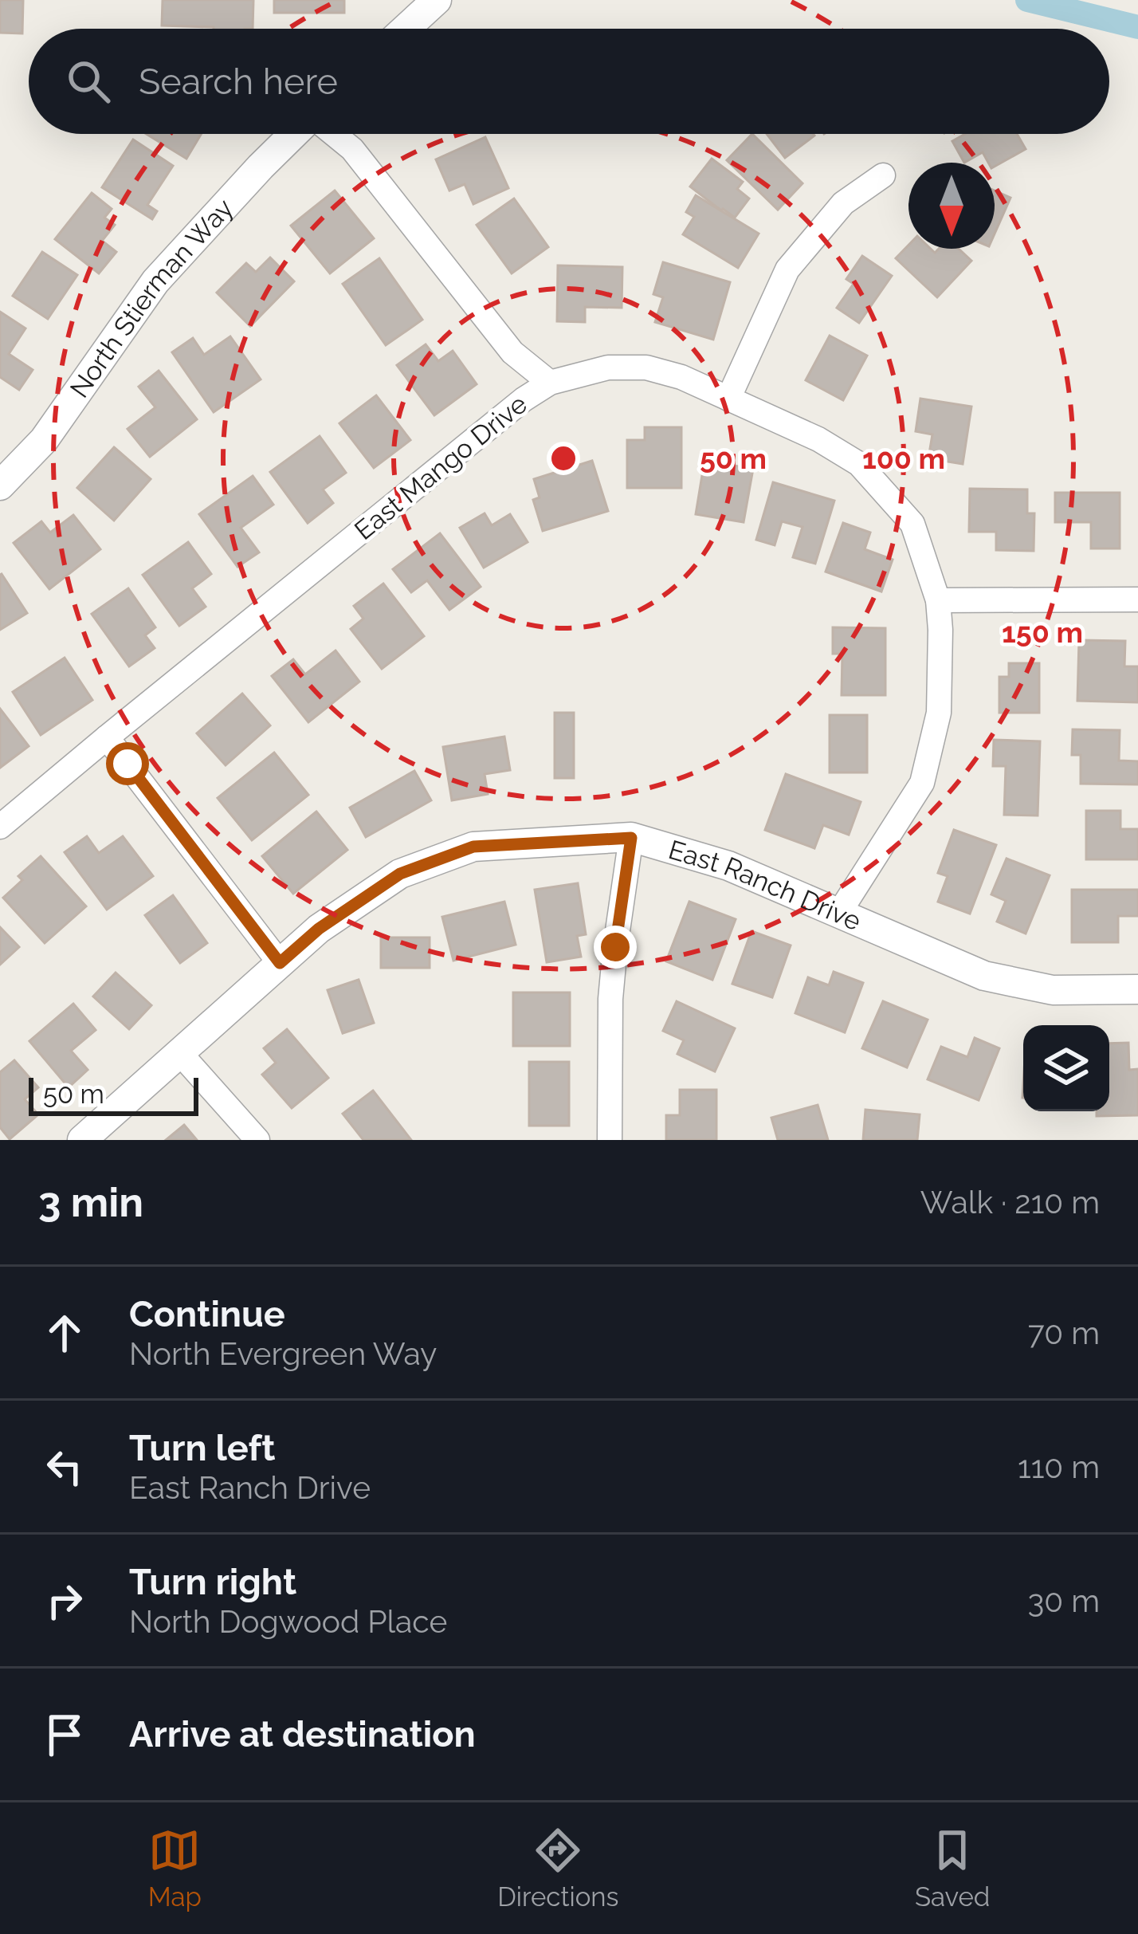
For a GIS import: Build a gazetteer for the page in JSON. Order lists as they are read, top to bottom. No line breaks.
{"streets":{"street":["North Stierman Way","East Mango Drive","East Ranch Drive"]},"crossings":[["East Mango Drive","East Ranch Drive"]],"scale_bar":"50 m","north":"bottom","page":{"search":"Search here","scale":"50 m","heading":["3 min","Walk · 210 m"],"list":[["Continue","North Evergreen Way","70 m"],["Turn left","East Ranch Drive","110 m"],["Turn right","North Dogwood Place","30 m"],"Arrive at destination"],"nav":["Map","Directions","Saved"]},"rings":["50 m","100 m","150 m"]}
